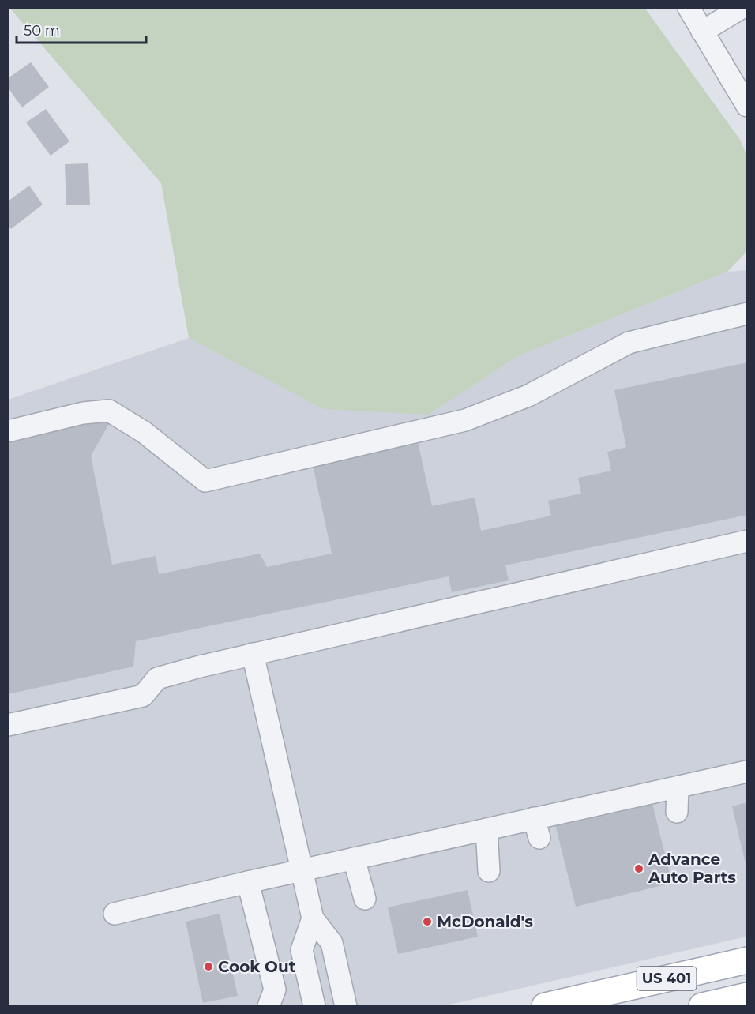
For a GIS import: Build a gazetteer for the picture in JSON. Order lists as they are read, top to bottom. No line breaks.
{"streets":{"main road":["US 401"]},"places":["Advance Auto Parts","McDonald's","Cook Out"],"scale_bar":"50 m"}
